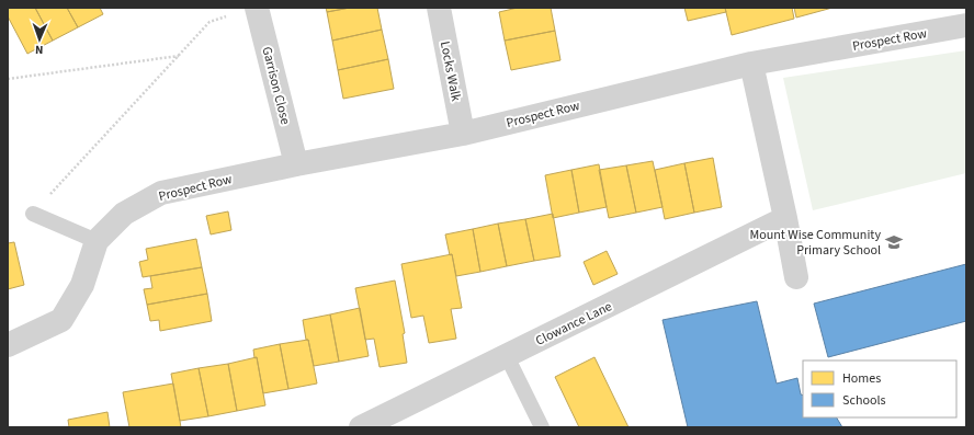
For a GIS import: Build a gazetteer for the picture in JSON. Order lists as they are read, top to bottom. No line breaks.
{"streets":{"street":["Prospect Row","Locks Walk","Garrison Close","Clowance Lane"]},"crossings":[["Prospect Row","Locks Walk"],["Prospect Row","Garrison Close"]],"places":{"school or university":["Mount Wise Community Primary School"]},"legend":["Homes","Schools"],"north":"bottom"}
